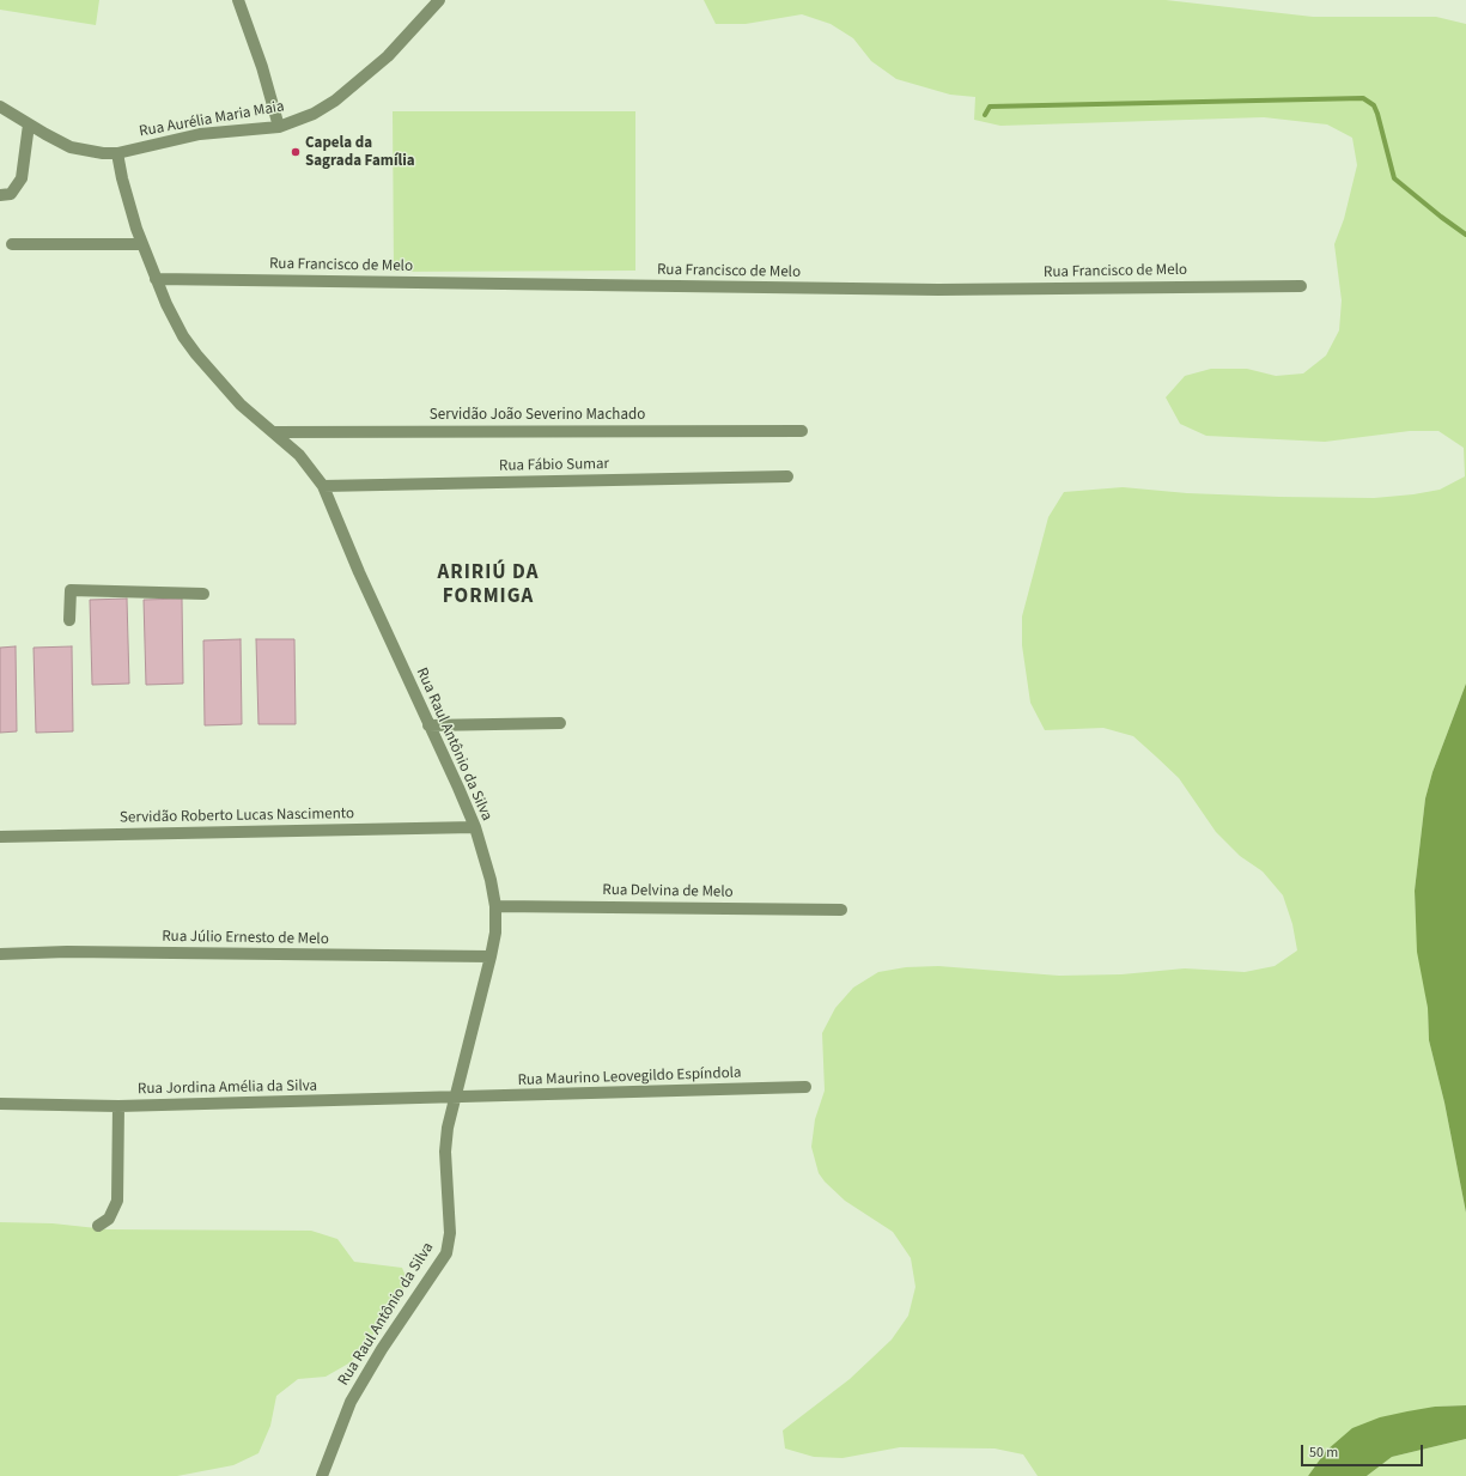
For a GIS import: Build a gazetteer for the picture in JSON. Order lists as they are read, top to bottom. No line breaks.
{"streets":{"street":["Rua Aurélia Maria Maia","Rua Francisco de Melo","Servidão João Severino Machado","Rua Fábio Sumar","Rua Raul Antônio da Silva","Servidão Roberto Lucas Nascimento","Rua Delvina de Melo","Rua Júlio Ernesto de Melo","Rua Maurino Leovegildo Espíndola","Rua Jordina Amélia da Silva"]},"crossings":[["Rua Aurélia Maria Maia","Rua Raul Antônio da Silva"],["Rua Francisco de Melo","Rua Raul Antônio da Silva"],["Servidão João Severino Machado","Rua Raul Antônio da Silva"],["Rua Fábio Sumar","Rua Raul Antônio da Silva"],["Rua Raul Antônio da Silva","Servidão Roberto Lucas Nascimento"],["Rua Raul Antônio da Silva","Rua Delvina de Melo"],["Rua Raul Antônio da Silva","Rua Júlio Ernesto de Melo"],["Rua Raul Antônio da Silva","Rua Maurino Leovegildo Espíndola"],["Rua Raul Antônio da Silva","Rua Jordina Amélia da Silva"],["Rua Maurino Leovegildo Espíndola","Rua Jordina Amélia da Silva"]],"districts":["ARIRIÚ DA FORMIGA"],"places":["Capela da Sagrada Família"],"scale_bar":"50 m"}
